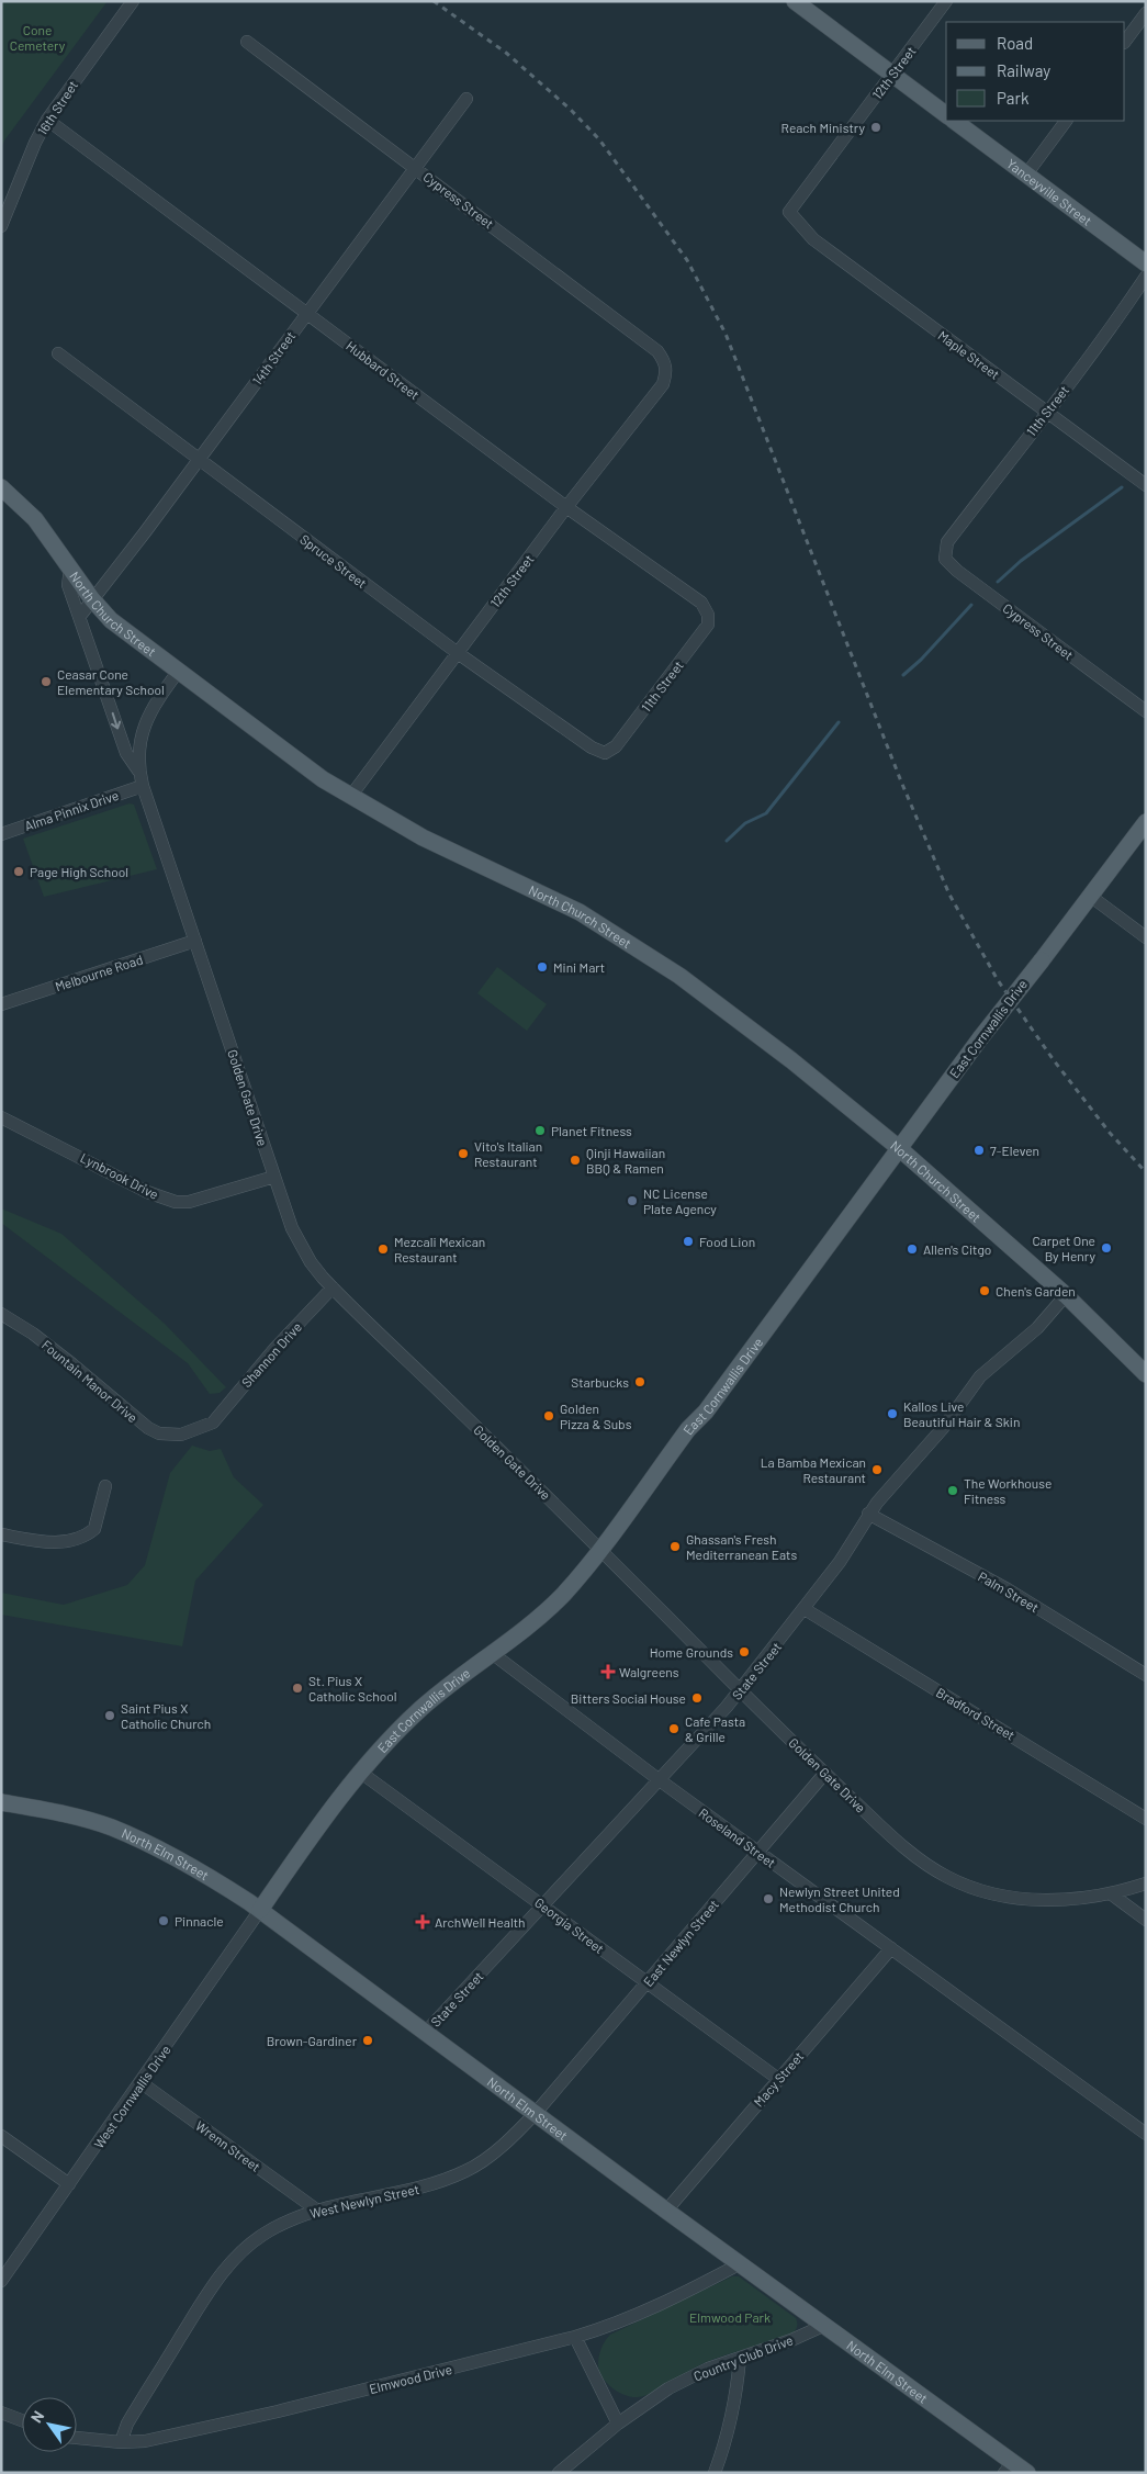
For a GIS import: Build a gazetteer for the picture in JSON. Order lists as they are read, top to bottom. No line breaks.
{"streets":{"main road":["Yanceyville Street","North Church Street","East Cornwallis Drive","North Elm Street"],"street":["12th Street","16th Street","Cypress Street","Maple Street","14th Street","Hubbard Street","11th Street","Spruce Street","Alma Pinnix Drive","Melbourne Road","Golden Gate Drive","Lynbrook Drive","Shannon Drive","Fountain Manor Drive","Palm Street","State Street","Bradford Street","Roseland Street","Georgia Street","East Newlyn Street","Macy Street","West Cornwallis Drive","Wrenn Street","West Newlyn Street","Country Club Drive","Elmwood Drive"]},"crossings":[["12th Street","Cypress Street"],["12th Street","Maple Street"],["12th Street","Hubbard Street"],["12th Street","Spruce Street"],["12th Street","North Church Street"],["16th Street","Hubbard Street"],["Cypress Street","14th Street"],["Cypress Street","11th Street"],["Maple Street","11th Street"],["14th Street","Hubbard Street"],["14th Street","Spruce Street"],["14th Street","North Church Street"],["14th Street","Golden Gate Drive"],["Hubbard Street","11th Street"],["11th Street","Spruce Street"],["North Church Street","East Cornwallis Drive"],["North Church Street","Golden Gate Drive"],["North Church Street","State Street"],["Alma Pinnix Drive","Golden Gate Drive"],["Melbourne Road","Golden Gate Drive"],["East Cornwallis Drive","Golden Gate Drive"],["East Cornwallis Drive","Roseland Street"],["East Cornwallis Drive","North Elm Street"],["East Cornwallis Drive","Georgia Street"],["East Cornwallis Drive","West Cornwallis Drive"],["Golden Gate Drive","Lynbrook Drive"],["Golden Gate Drive","Shannon Drive"],["Golden Gate Drive","State Street"],["Golden Gate Drive","East Newlyn Street"],["Shannon Drive","Fountain Manor Drive"],["Palm Street","State Street"],["State Street","Bradford Street"],["State Street","Roseland Street"],["State Street","North Elm Street"],["State Street","Georgia Street"],["Roseland Street","East Newlyn Street"],["Roseland Street","Macy Street"],["North Elm Street","East Newlyn Street"],["North Elm Street","Macy Street"],["North Elm Street","West Cornwallis Drive"],["North Elm Street","West Newlyn Street"],["North Elm Street","Country Club Drive"],["North Elm Street","Elmwood Drive"],["Georgia Street","East Newlyn Street"],["Georgia Street","Macy Street"],["East Newlyn Street","West Newlyn Street"],["West Cornwallis Drive","Wrenn Street"],["Wrenn Street","West Newlyn Street"],["West Newlyn Street","Elmwood Drive"]],"parks":["Cone Cemetery","Elmwood Park"],"places":{"other":["Reach Ministry","Ceasar Cone Elementary School","Page High School","Mini Mart","Planet Fitness","7-Eleven","Vito's Italian Restaurant","Qinji Hawaiian BBQ & Ramen","NC License Plate Agency","Food Lion","Carpet One By Henry","Mezcali Mexican Restaurant","Allen's Citgo","Chen's Garden","Starbucks","Kallos Live Beautiful Hair & Skin","Golden Pizza & Subs","La Bamba Mexican Restaurant","The Workhouse Fitness","Ghassan's Fresh Mediterranean Eats","Home Grounds","St. Pius X Catholic School","Bitters Social House","Saint Pius X Catholic Church","Cafe Pasta & Grille","Newlyn Street United Methodist Church","Pinnacle","Brown-Gardiner"],"health":["Walgreens","ArchWell Health"]},"legend":["Road","Railway","Park"],"north":"top left"}
